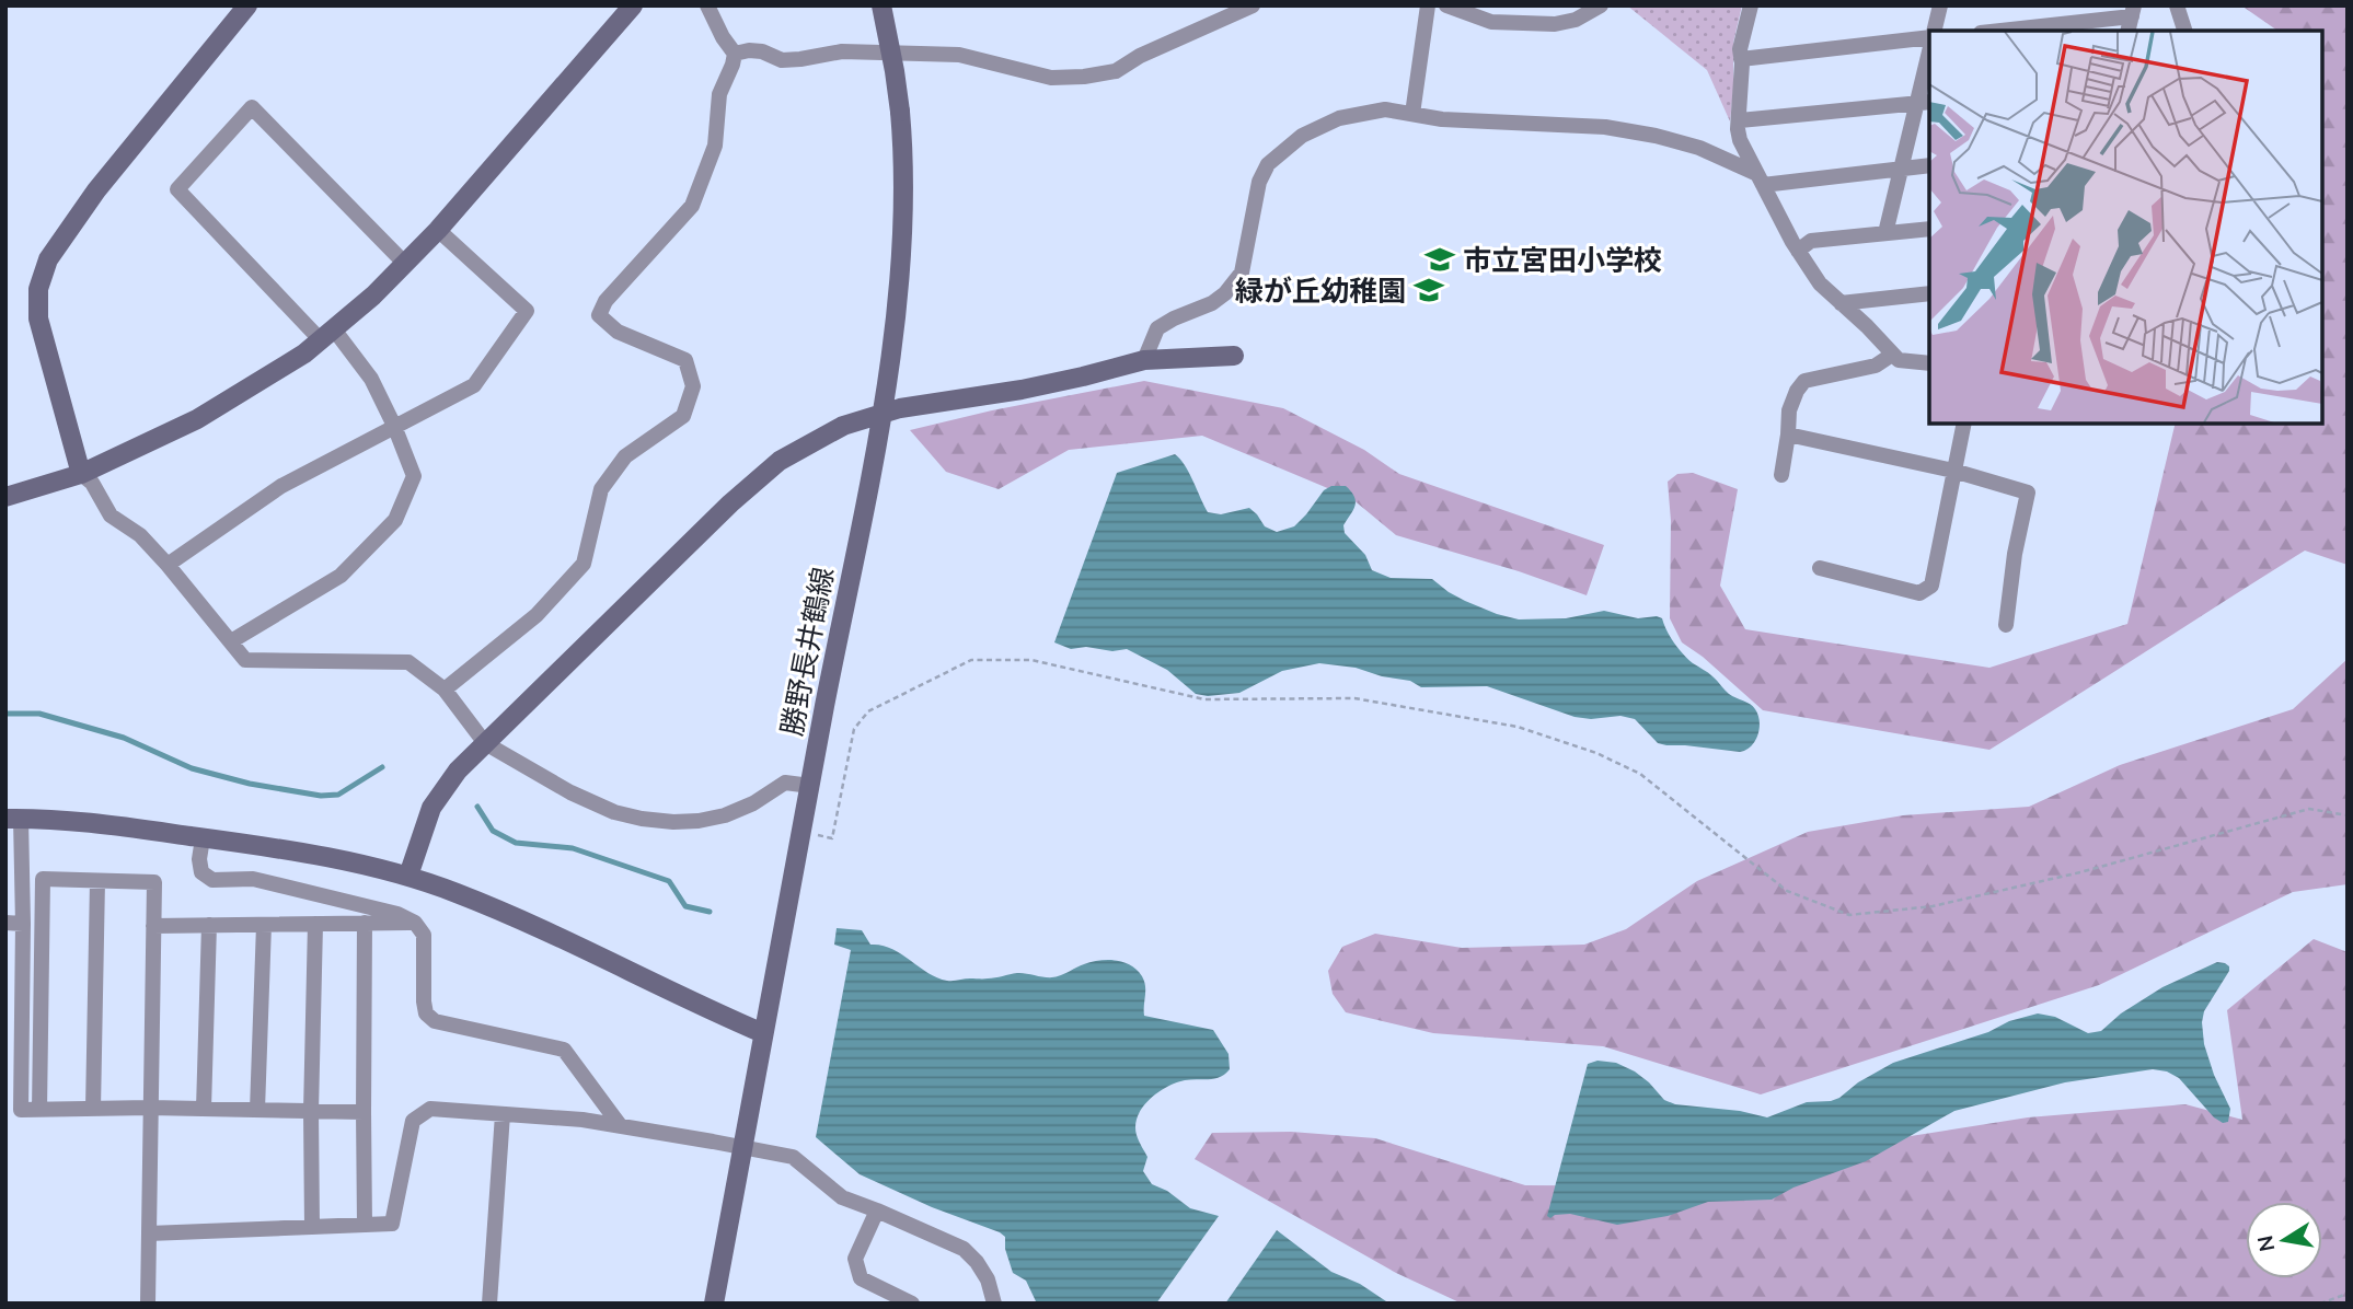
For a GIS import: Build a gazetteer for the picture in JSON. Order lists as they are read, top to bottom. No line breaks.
{"streets":{"street":["勝野長井鶴線"]},"places":{"school or university":["市立宮田小学校","緑が丘幼稚園"]},"north":"left"}
